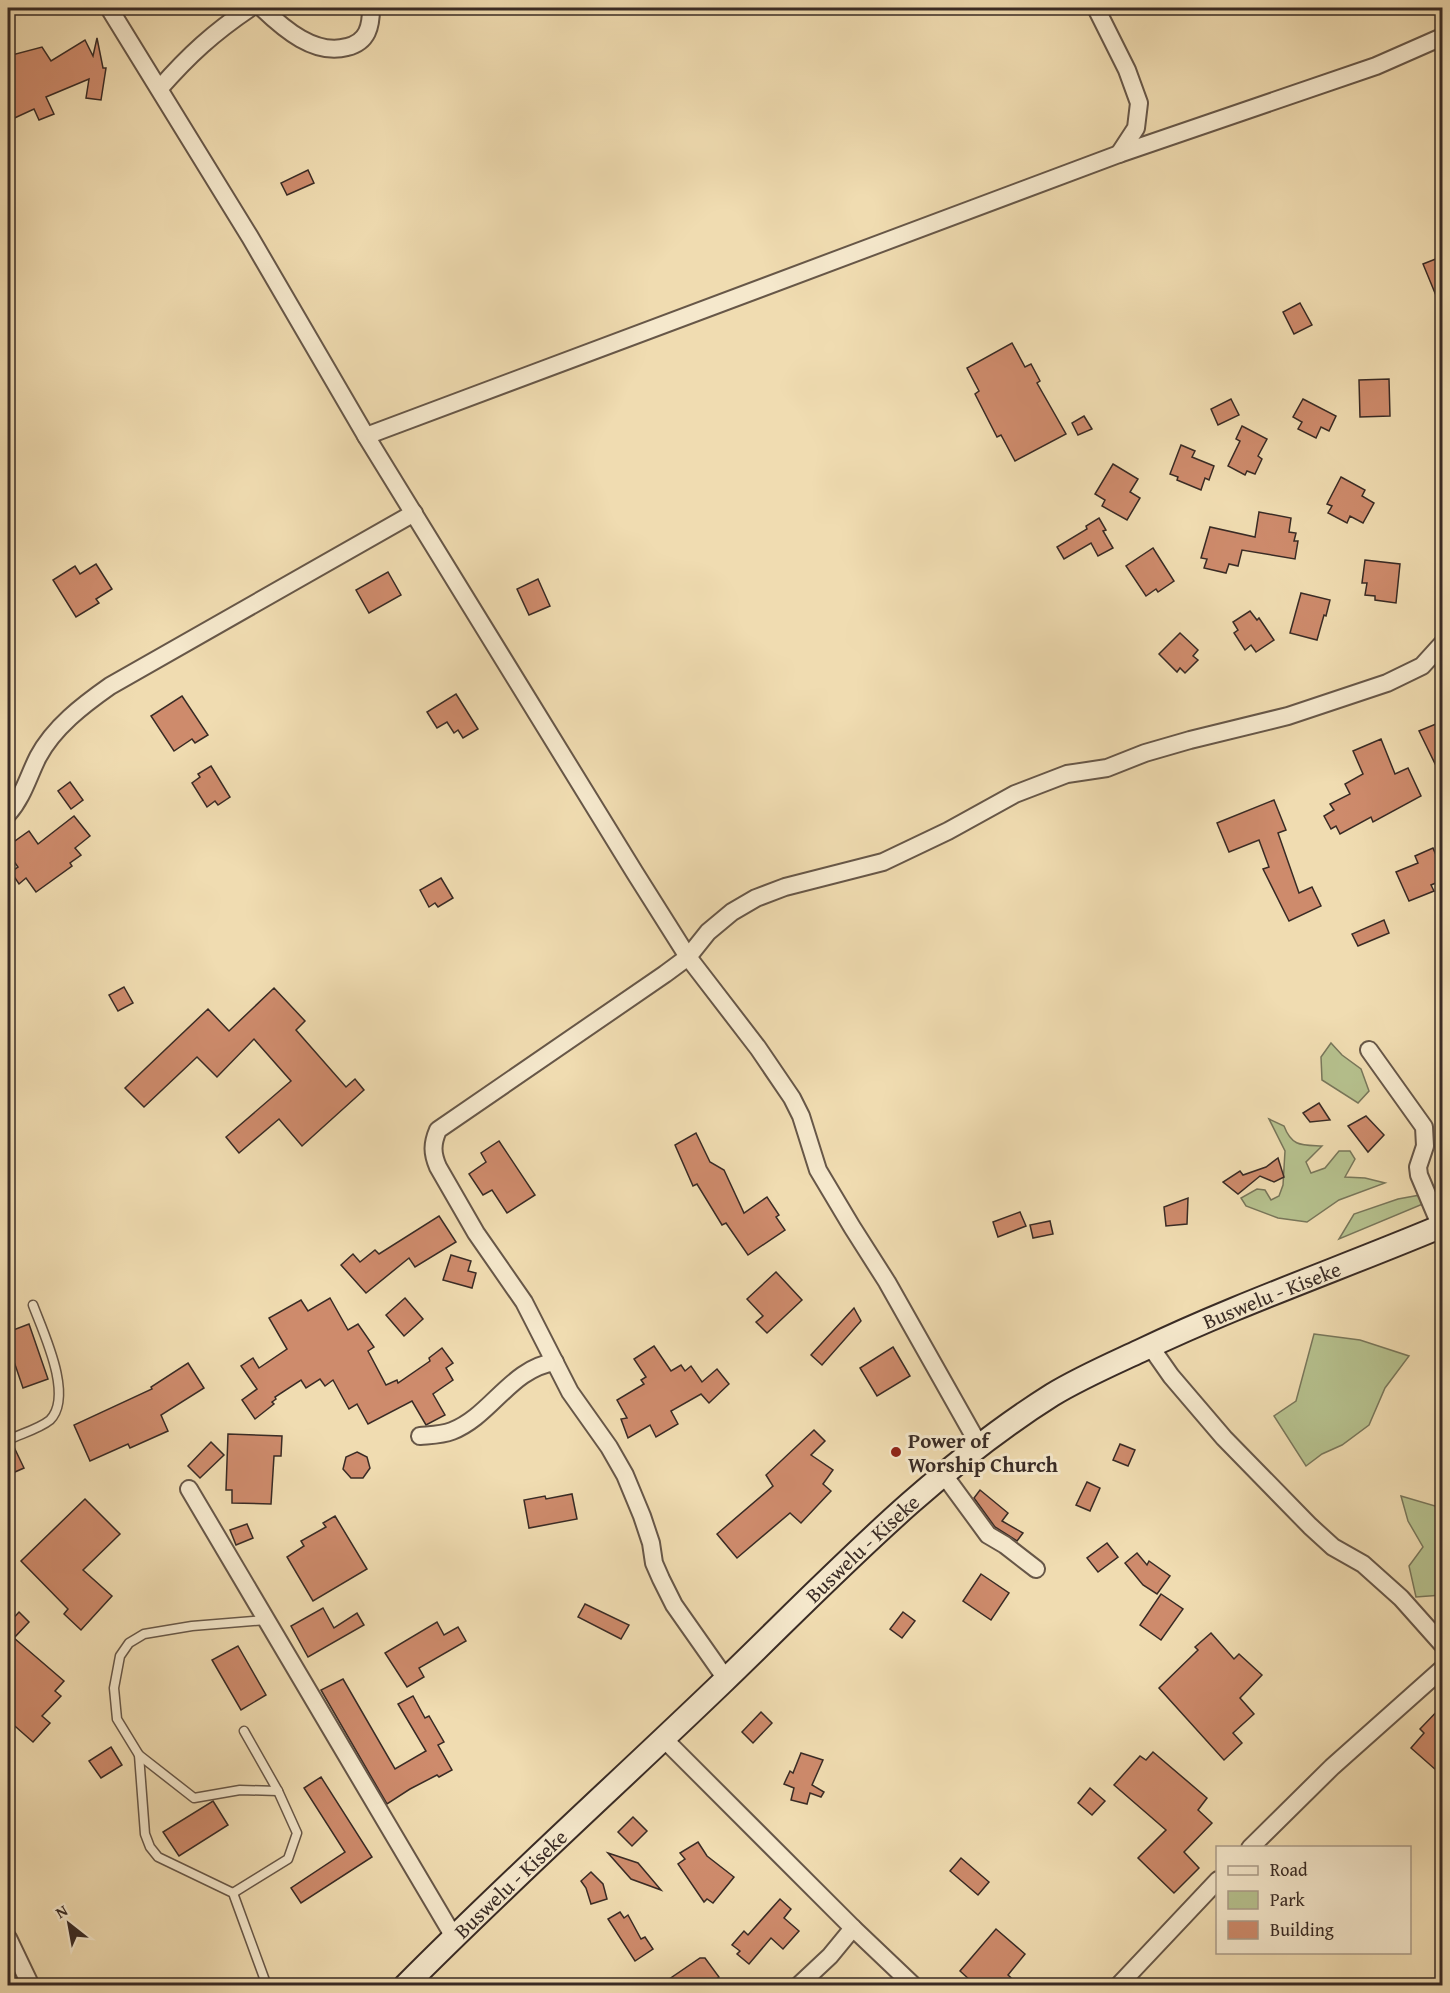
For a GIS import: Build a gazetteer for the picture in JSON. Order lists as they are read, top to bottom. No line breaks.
{"streets":{"main road":["Buswelu - Kiseke"]},"places":["Power of Worship Church"],"legend":["Road","Park","Building"],"north":"top left"}
